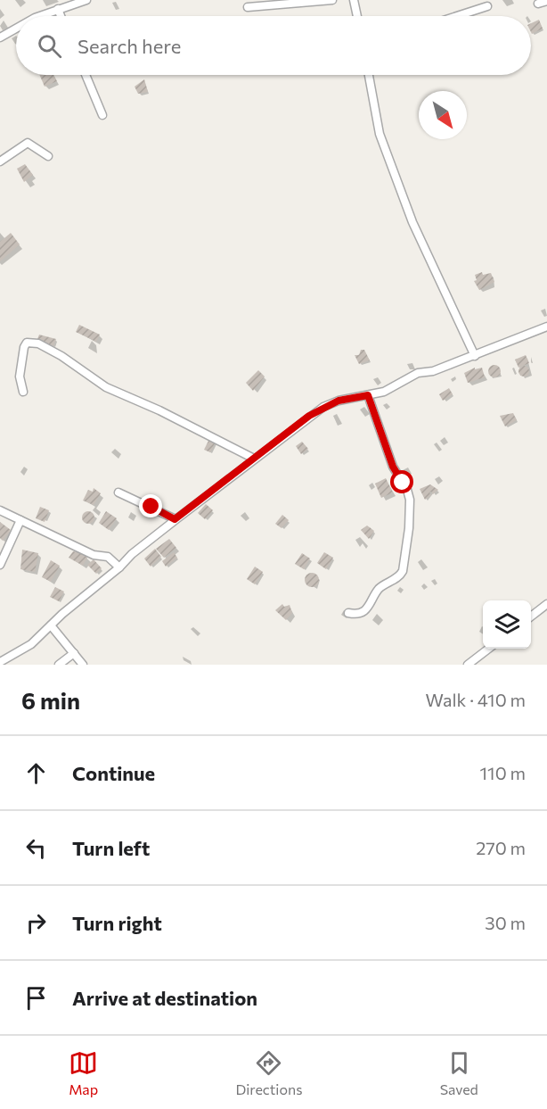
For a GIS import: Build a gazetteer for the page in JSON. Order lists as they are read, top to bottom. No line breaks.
{"north":"bottom right","page":{"search":"Search here","heading":["6 min","Walk · 410 m"],"list":[["Continue","110 m"],["Turn left","270 m"],["Turn right","30 m"],"Arrive at destination"],"nav":["Map","Directions","Saved"]}}
